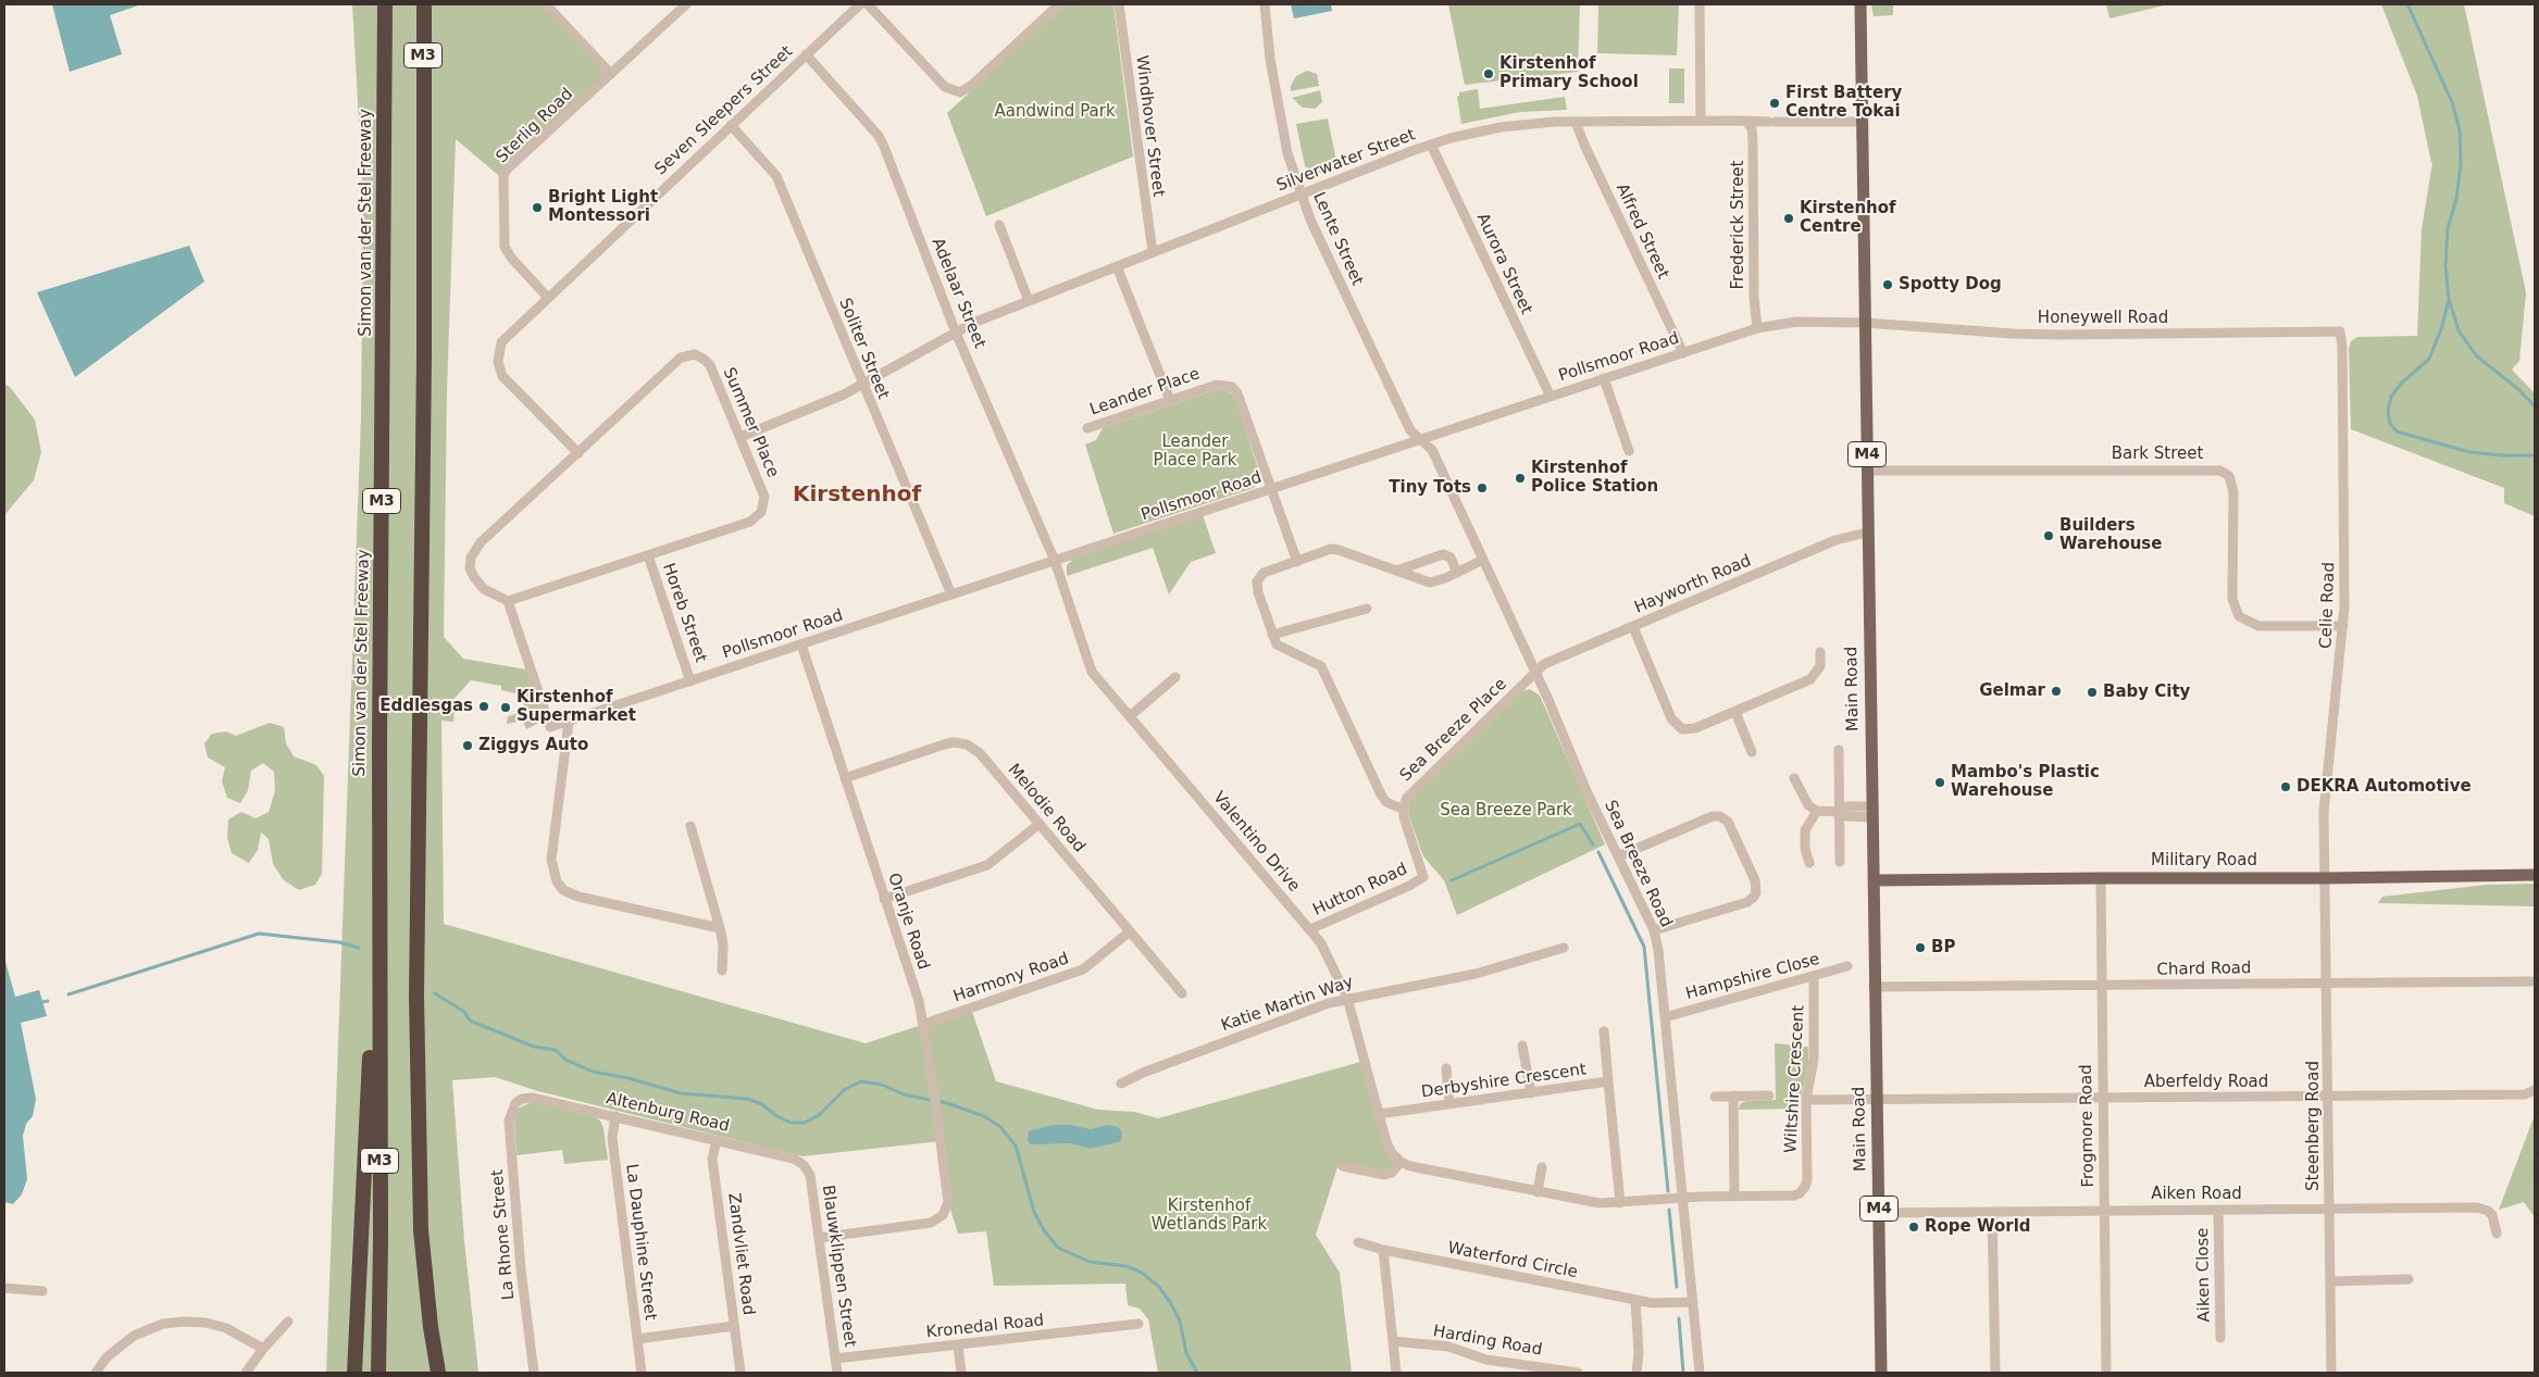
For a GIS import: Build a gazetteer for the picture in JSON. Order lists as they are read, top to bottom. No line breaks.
{"streets":{"highway":["M3","Simon van der Stel Freeway"],"main road":["M4","Main Road","Military Road"],"street":["Seven Sleepers Street","Sterlig Road","Windhover Street","Silverwater Street","Frederick Street","Alfred Street","Lente Street","Aurora Street","Adelaar Street","Honeywell Road","Soliter Street","Pollsmoor Road","Leander Place","Summer Place","Bark Street","Hayworth Road","Celie Road","Horeb Street","Sea Breeze Place","Melodie Road","Valentino Drive","Sea Breeze Road","Hutton Road","Oranje Road","Chard Road","Hampshire Close","Harmony Road","Katie Martin Way","Wiltshire Crescent","Derbyshire Crescent","Aberfeldy Road","Altenburg Road","Frogmore Road","Steenberg Road","Aiken Road","La Rhone Street","La Dauphine Street","Zandvliet Road","Waterford Circle","Blauwklippen Street","Aiken Close","Kronedal Road","Harding Road"]},"crossings":[["Seven Sleepers Street","Sterlig Road"],["Seven Sleepers Street","Adelaar Street"],["Seven Sleepers Street","Soliter Street"],["Seven Sleepers Street","Summer Place"],["Windhover Street","Silverwater Street"],["Silverwater Street","Frederick Street"],["Silverwater Street","Alfred Street"],["Silverwater Street","Lente Street"],["Silverwater Street","Aurora Street"],["Silverwater Street","Adelaar Street"],["Silverwater Street","Soliter Street"],["Silverwater Street","Summer Place"],["Silverwater Street","Main Road"],["Frederick Street","Pollsmoor Road"],["Alfred Street","Pollsmoor Road"],["Lente Street","Pollsmoor Road"],["Lente Street","Sea Breeze Road"],["Aurora Street","Pollsmoor Road"],["Adelaar Street","Pollsmoor Road"],["Adelaar Street","Valentino Drive"],["Honeywell Road","Pollsmoor Road"],["Honeywell Road","Celie Road"],["Honeywell Road","Main Road"],["Soliter Street","Pollsmoor Road"],["Pollsmoor Road","Leander Place"],["Pollsmoor Road","Summer Place"],["Pollsmoor Road","Horeb Street"],["Pollsmoor Road","Main Road"],["Pollsmoor Road","Valentino Drive"],["Pollsmoor Road","Sea Breeze Road"],["Pollsmoor Road","Oranje Road"],["Summer Place","Horeb Street"],["Bark Street","Celie Road"],["Bark Street","Main Road"],["Hayworth Road","Main Road"],["Hayworth Road","Sea Breeze Place"],["Hayworth Road","Sea Breeze Road"],["Celie Road","Military Road"],["Celie Road","Steenberg Road"],["Main Road","Military Road"],["Main Road","Chard Road"],["Main Road","Aberfeldy Road"],["Main Road","Aiken Road"],["Sea Breeze Place","Sea Breeze Road"],["Sea Breeze Place","Hutton Road"],["Melodie Road","Oranje Road"],["Melodie Road","Harmony Road"],["Valentino Drive","Hutton Road"],["Valentino Drive","Katie Martin Way"],["Valentino Drive","Derbyshire Crescent"],["Military Road","Frogmore Road"],["Military Road","Steenberg Road"],["Sea Breeze Road","Hampshire Close"],["Sea Breeze Road","Wiltshire Crescent"],["Sea Breeze Road","Waterford Circle"],["Oranje Road","Harmony Road"],["Oranje Road","Blauwklippen Street"],["Chard Road","Frogmore Road"],["Chard Road","Steenberg Road"],["Hampshire Close","Wiltshire Crescent"],["Wiltshire Crescent","Aberfeldy Road"],["Aberfeldy Road","Frogmore Road"],["Aberfeldy Road","Steenberg Road"],["Altenburg Road","La Rhone Street"],["Altenburg Road","La Dauphine Street"],["Altenburg Road","Zandvliet Road"],["Altenburg Road","Blauwklippen Street"],["Frogmore Road","Aiken Road"],["Steenberg Road","Aiken Road"],["Aiken Road","Aiken Close"],["Blauwklippen Street","Kronedal Road"]],"districts":["Kirstenhof"],"parks":["Aandwind Park","Leander Place Park","Sea Breeze Park","Kirstenhof Wetlands Park"],"places":["Kirstenhof Primary School","First Battery Centre Tokai","Bright Light Montessori","Kirstenhof Centre","Spotty Dog","Kirstenhof Police Station","Tiny Tots","Builders Warehouse","Gelmar","Baby City","Eddlesgas","Kirstenhof Supermarket","Ziggys Auto","Mambo's Plastic Warehouse","DEKRA Automotive","BP","Rope World"]}
